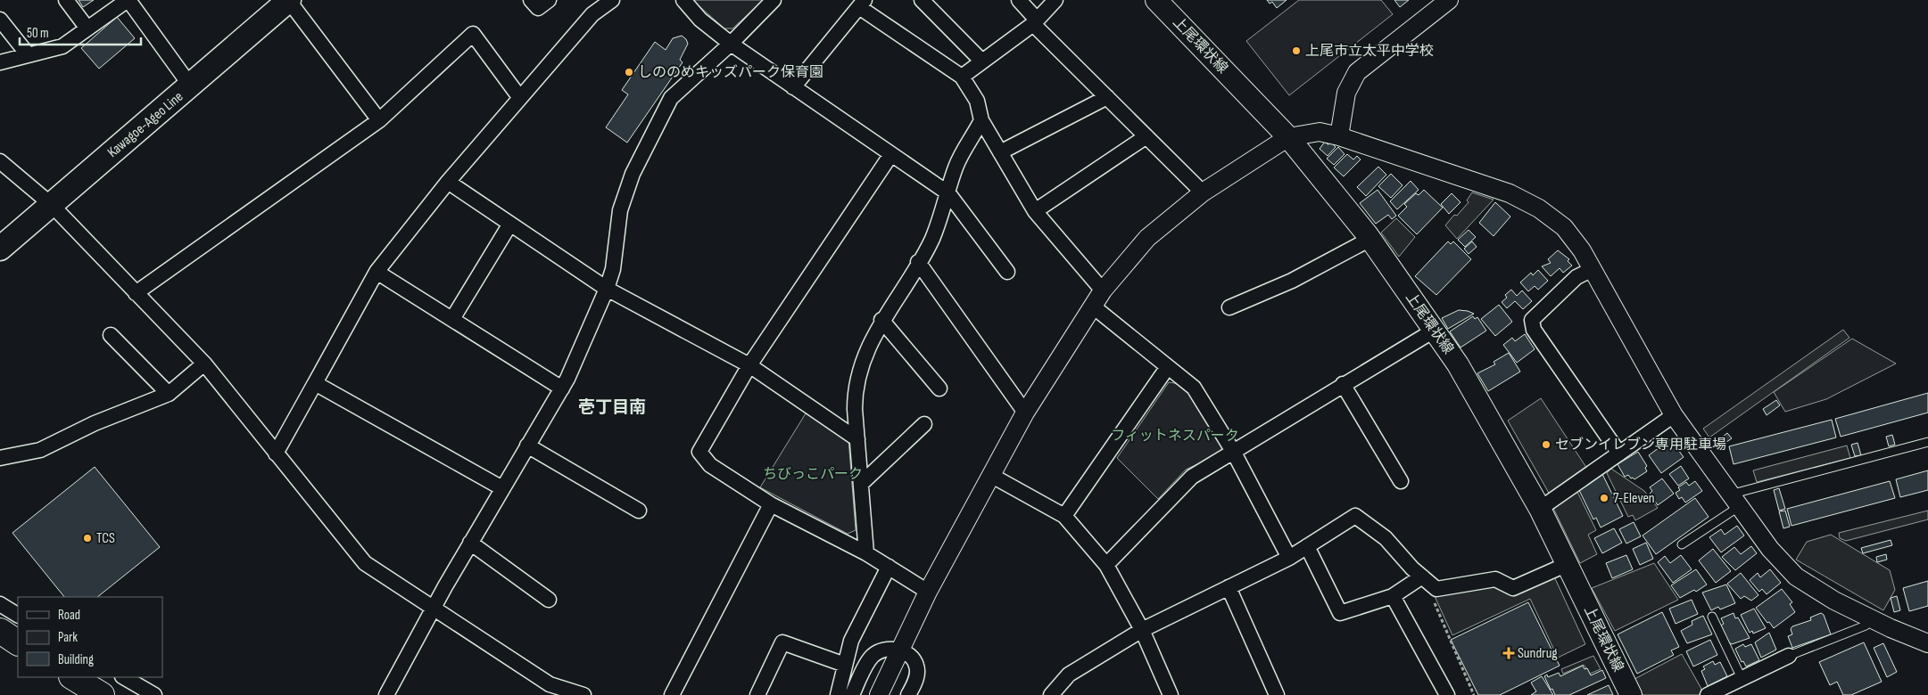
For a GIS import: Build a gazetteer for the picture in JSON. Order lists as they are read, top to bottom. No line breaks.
{"streets":{"main road":["上尾環状線","Kawagoe-Ageo Line"]},"districts":["壱丁目南"],"parks":["フィットネスパーク","ちびっこパーク"],"places":{"other":["上尾市立太平中学校","しののめキッズパーク保育園","セブンイレブン専用駐車場","7-Eleven","TCS"],"health":["Sundrug"]},"legend":["Road","Park","Building"],"scale_bar":"50 m"}
